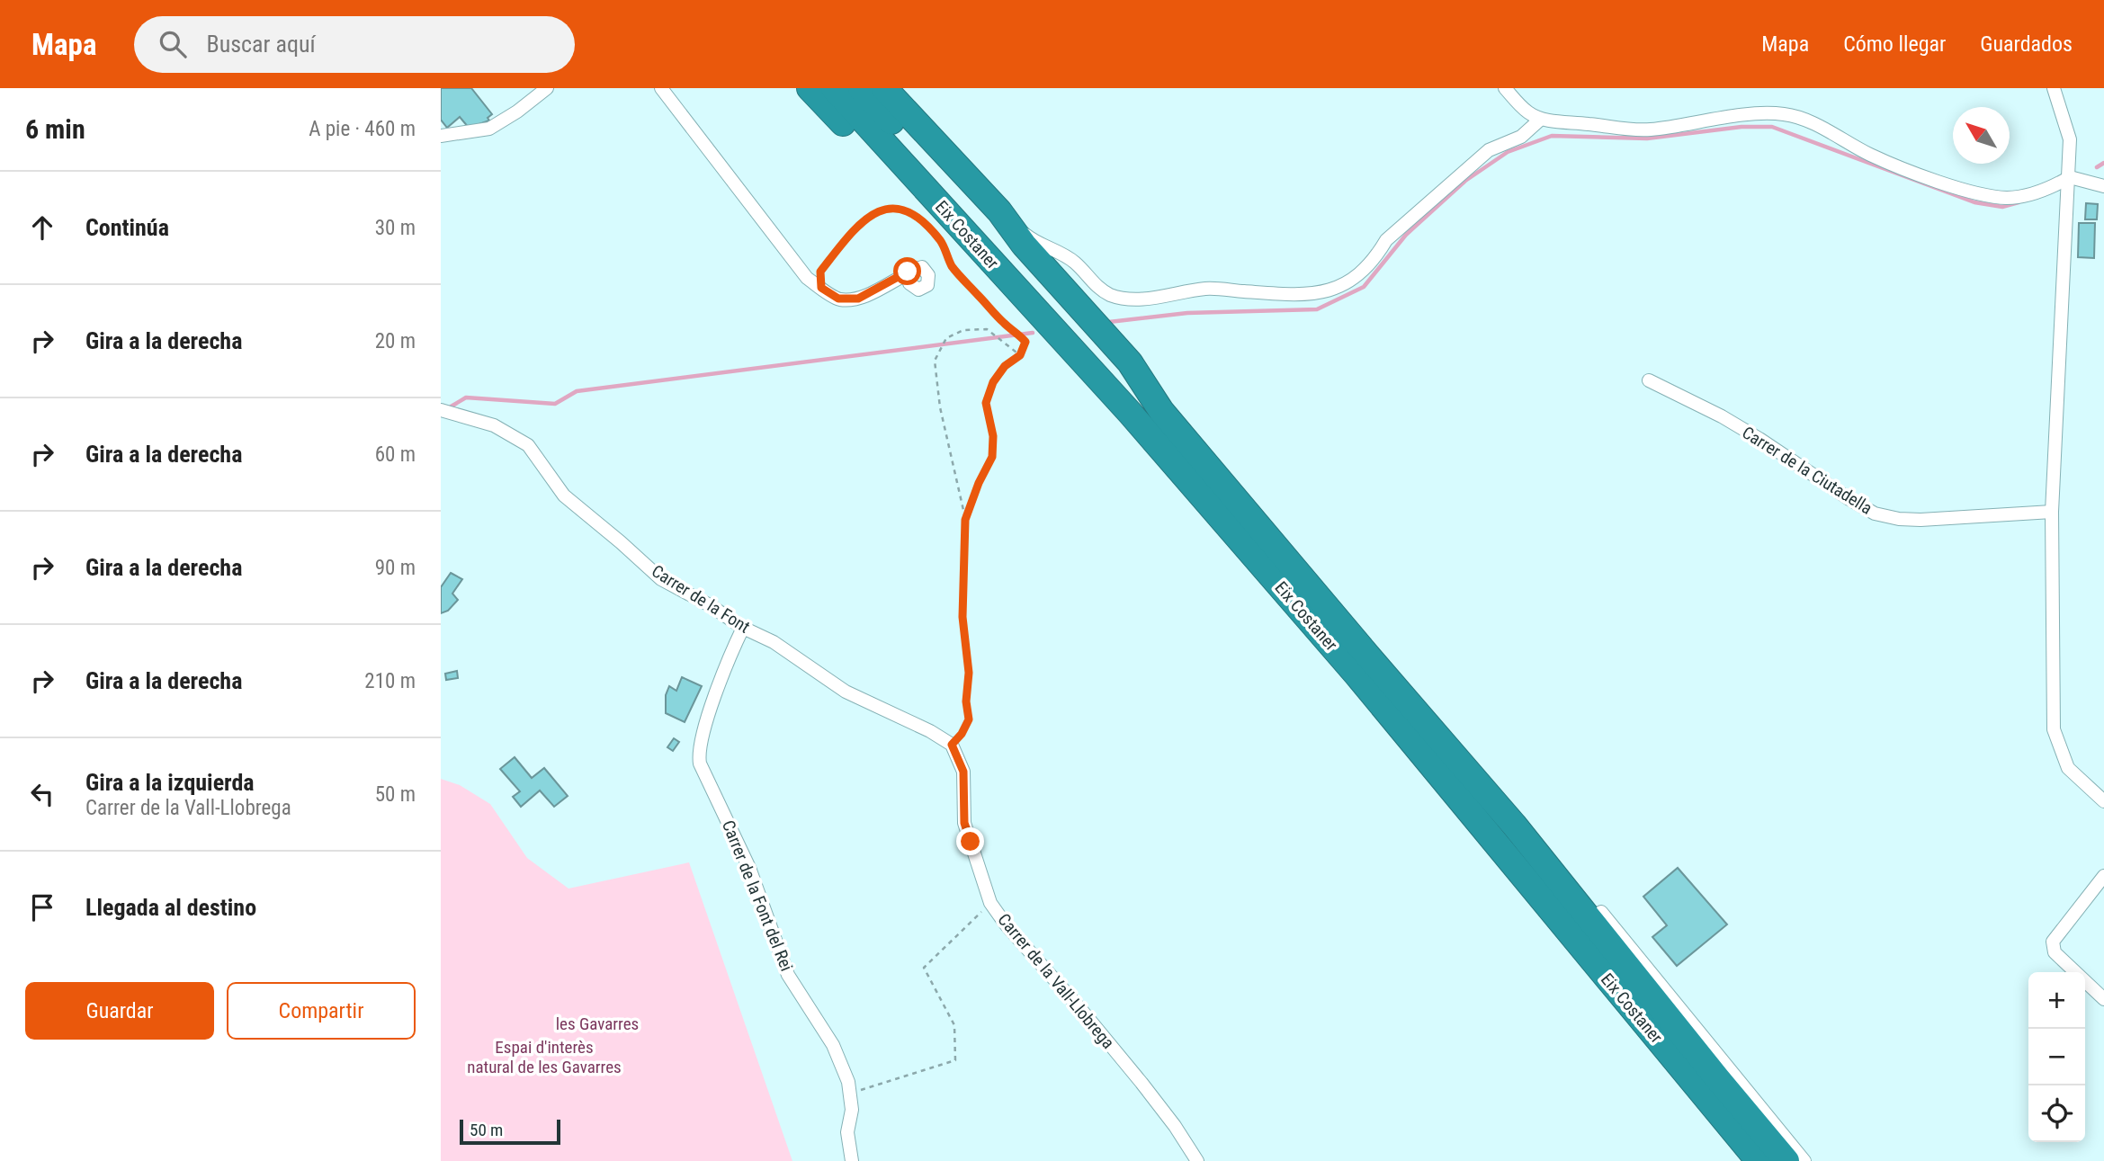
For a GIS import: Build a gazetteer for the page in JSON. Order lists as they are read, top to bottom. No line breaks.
{"streets":{"highway":["Eix Costaner"],"street":["Carrer de la Ciutadella","Carrer de la Font","Carrer de la Font del Rei","Carrer de la Vall-Llobrega"]},"crossings":[["Carrer de la Font","Carrer de la Font del Rei"],["Carrer de la Font","Carrer de la Vall-Llobrega"]],"parks":["les Gavarres","Espai d'interès natural de les Gavarres"],"scale_bar":"50 m","north":"top left","page":{"header":"Mapa","search":"Buscar aquí","nav":["Mapa","Cómo llegar","Guardados"],"heading":["6 min","A pie · 460 m"],"list":[["Continúa","30 m"],["Gira a la derecha","20 m"],["Gira a la derecha","60 m"],["Gira a la derecha","90 m"],["Gira a la derecha","210 m"],["Gira a la izquierda","Carrer de la Vall-Llobrega","50 m"],"Llegada al destino"],"buttons":["Guardar","Compartir"],"map_buttons":["+","−"],"scale":"50 m"}}
